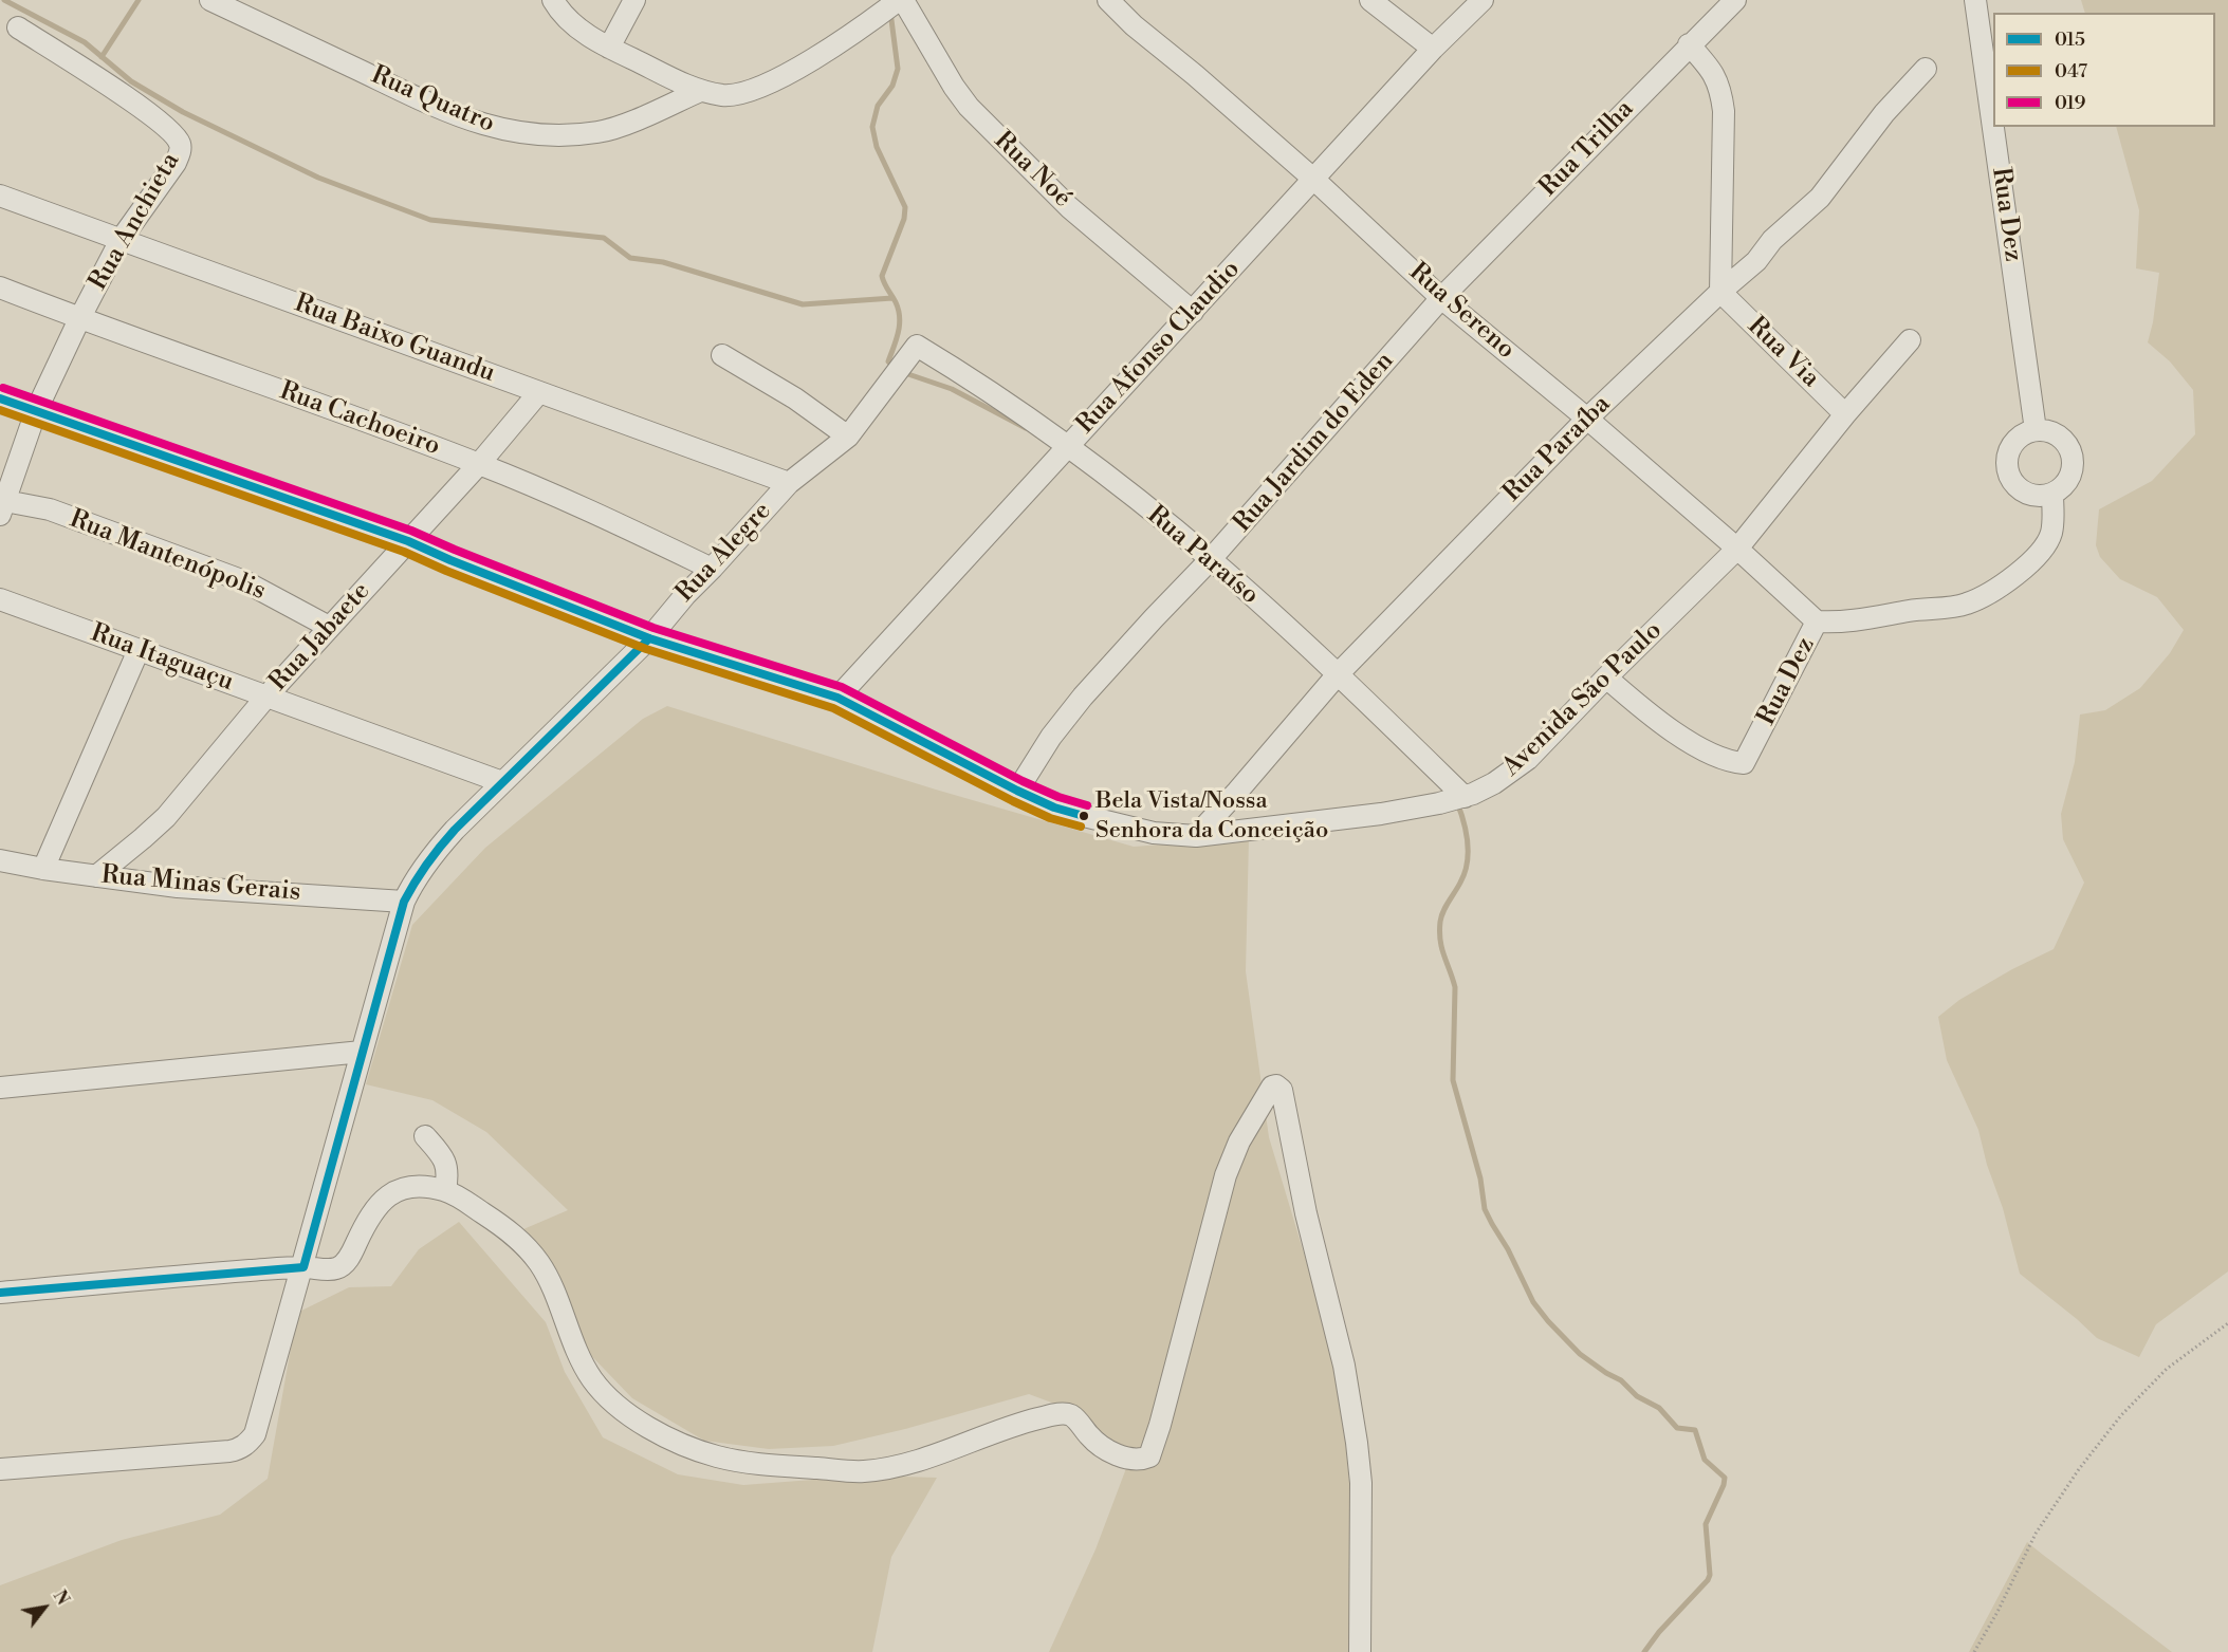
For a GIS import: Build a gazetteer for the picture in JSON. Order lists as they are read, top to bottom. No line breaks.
{"streets":{"street":["Rua Quatro","Rua Trilha","Rua Noé","Rua Dez","Rua Anchieta","Rua Sereno","Rua Baixo Guandu","Rua Afonso Claudio","Rua Via","Rua Cachoeiro","Rua Jardim do Eden","Rua Paraíba","Rua Alegre","Rua Mantenópolis","Rua Paraíso","Rua Jabaete","Rua Itaguaçu","Avenida São Paulo","Rua Minas Gerais"]},"crossings":[["Rua Trilha","Rua Sereno"],["Rua Trilha","Rua Jardim do Eden"],["Rua Noé","Rua Afonso Claudio"],["Rua Dez","Rua Sereno"],["Rua Dez","Avenida São Paulo"],["Rua Anchieta","Rua Baixo Guandu"],["Rua Anchieta","Rua Cachoeiro"],["Rua Anchieta","Rua Mantenópolis"],["Rua Anchieta","Avenida São Paulo"],["Rua Sereno","Rua Afonso Claudio"],["Rua Sereno","Rua Jardim do Eden"],["Rua Sereno","Rua Paraíba"],["Rua Sereno","Avenida São Paulo"],["Rua Baixo Guandu","Rua Alegre"],["Rua Baixo Guandu","Rua Jabaete"],["Rua Afonso Claudio","Rua Paraíso"],["Rua Afonso Claudio","Avenida São Paulo"],["Rua Via","Rua Paraíba"],["Rua Via","Avenida São Paulo"],["Rua Cachoeiro","Rua Alegre"],["Rua Cachoeiro","Rua Jabaete"],["Rua Jardim do Eden","Rua Paraíso"],["Rua Jardim do Eden","Avenida São Paulo"],["Rua Paraíba","Rua Paraíso"],["Rua Paraíba","Avenida São Paulo"],["Rua Alegre","Rua Paraíso"],["Rua Alegre","Rua Itaguaçu"],["Rua Alegre","Avenida São Paulo"],["Rua Alegre","Rua Minas Gerais"],["Rua Mantenópolis","Rua Jabaete"],["Rua Paraíso","Avenida São Paulo"],["Rua Jabaete","Rua Itaguaçu"],["Rua Jabaete","Avenida São Paulo"],["Rua Jabaete","Rua Minas Gerais"]],"places":["Bela Vista/Nossa Senhora da Conceição"],"lines":["transit line 019","transit line 015","transit line 047"],"legend":["015","047","019"],"north":"top right"}
